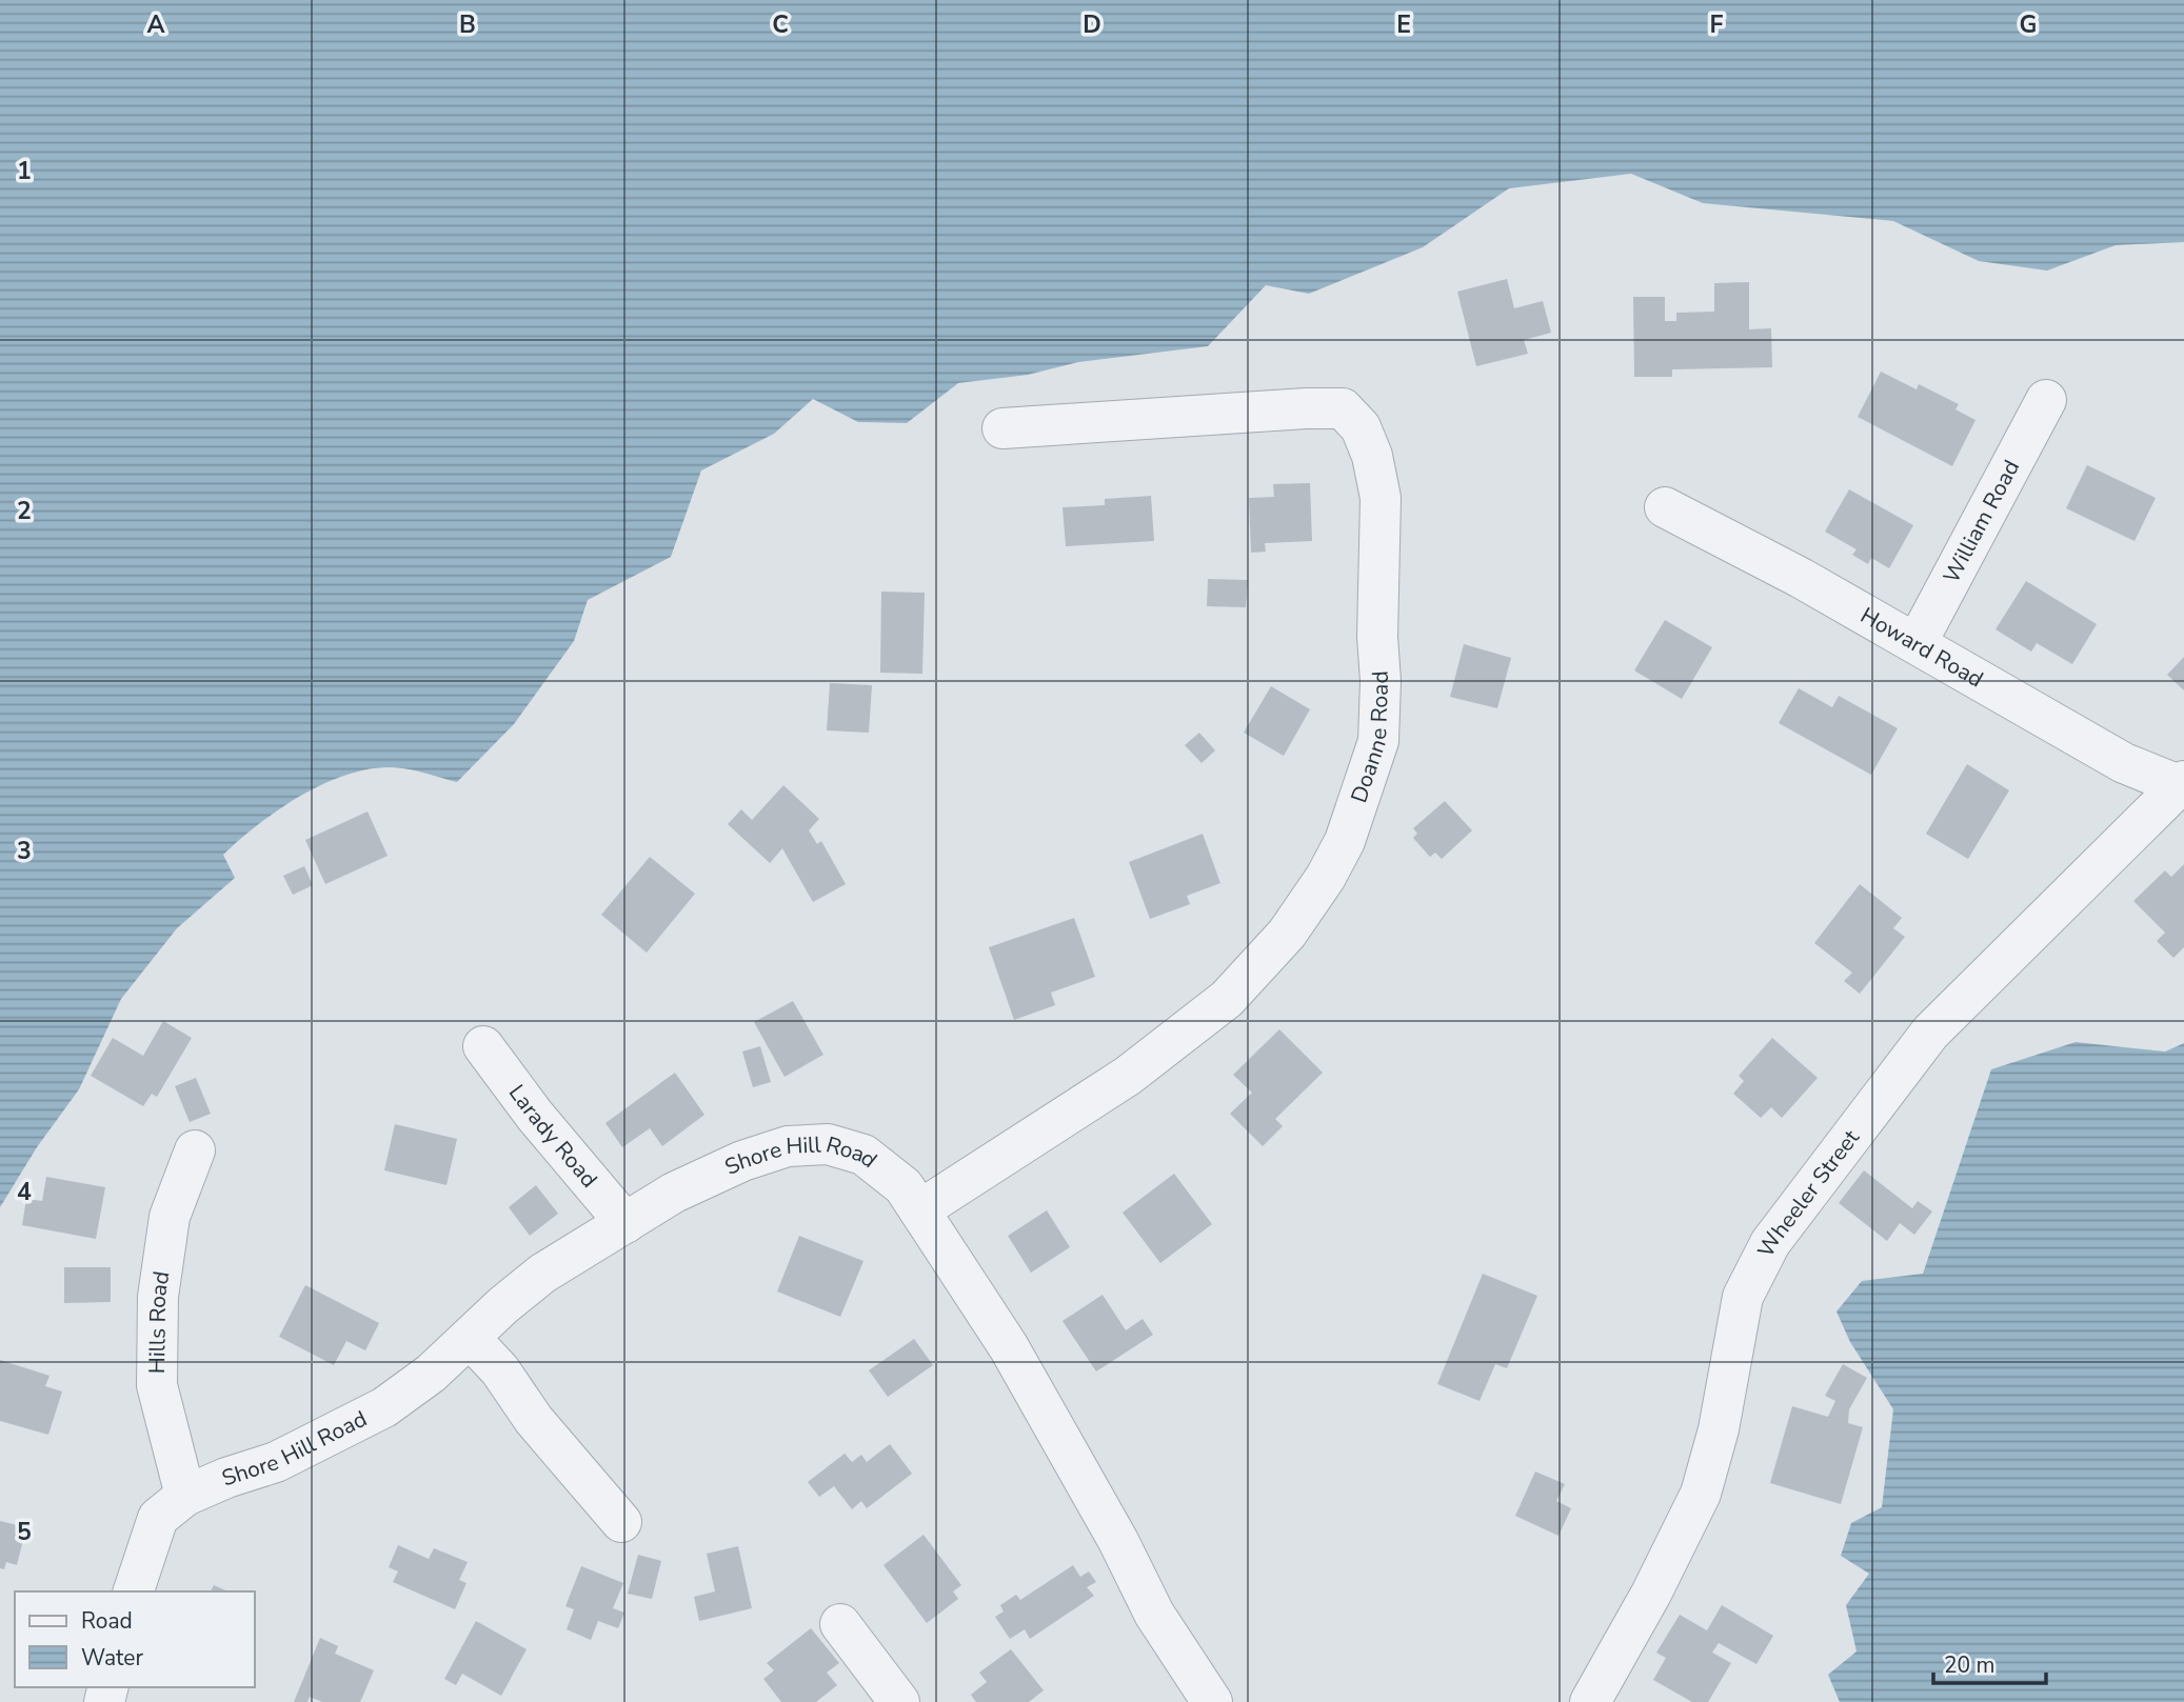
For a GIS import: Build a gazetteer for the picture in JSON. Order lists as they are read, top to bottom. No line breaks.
{"streets":{"street":["William Road","Howard Road","Doanne Road","Larady Road","Shore Hill Road","Wheeler Street","Hills Road"]},"crossings":[["William Road","Howard Road"],["Howard Road","Wheeler Street"],["Doanne Road","Shore Hill Road"],["Larady Road","Shore Hill Road"],["Shore Hill Road","Hills Road"]],"legend":["Road","Water"],"scale_bar":"20 m","grid":{"columns":["A","B","C","D","E","F","G"],"rows":["1","2","3","4","5"]}}
